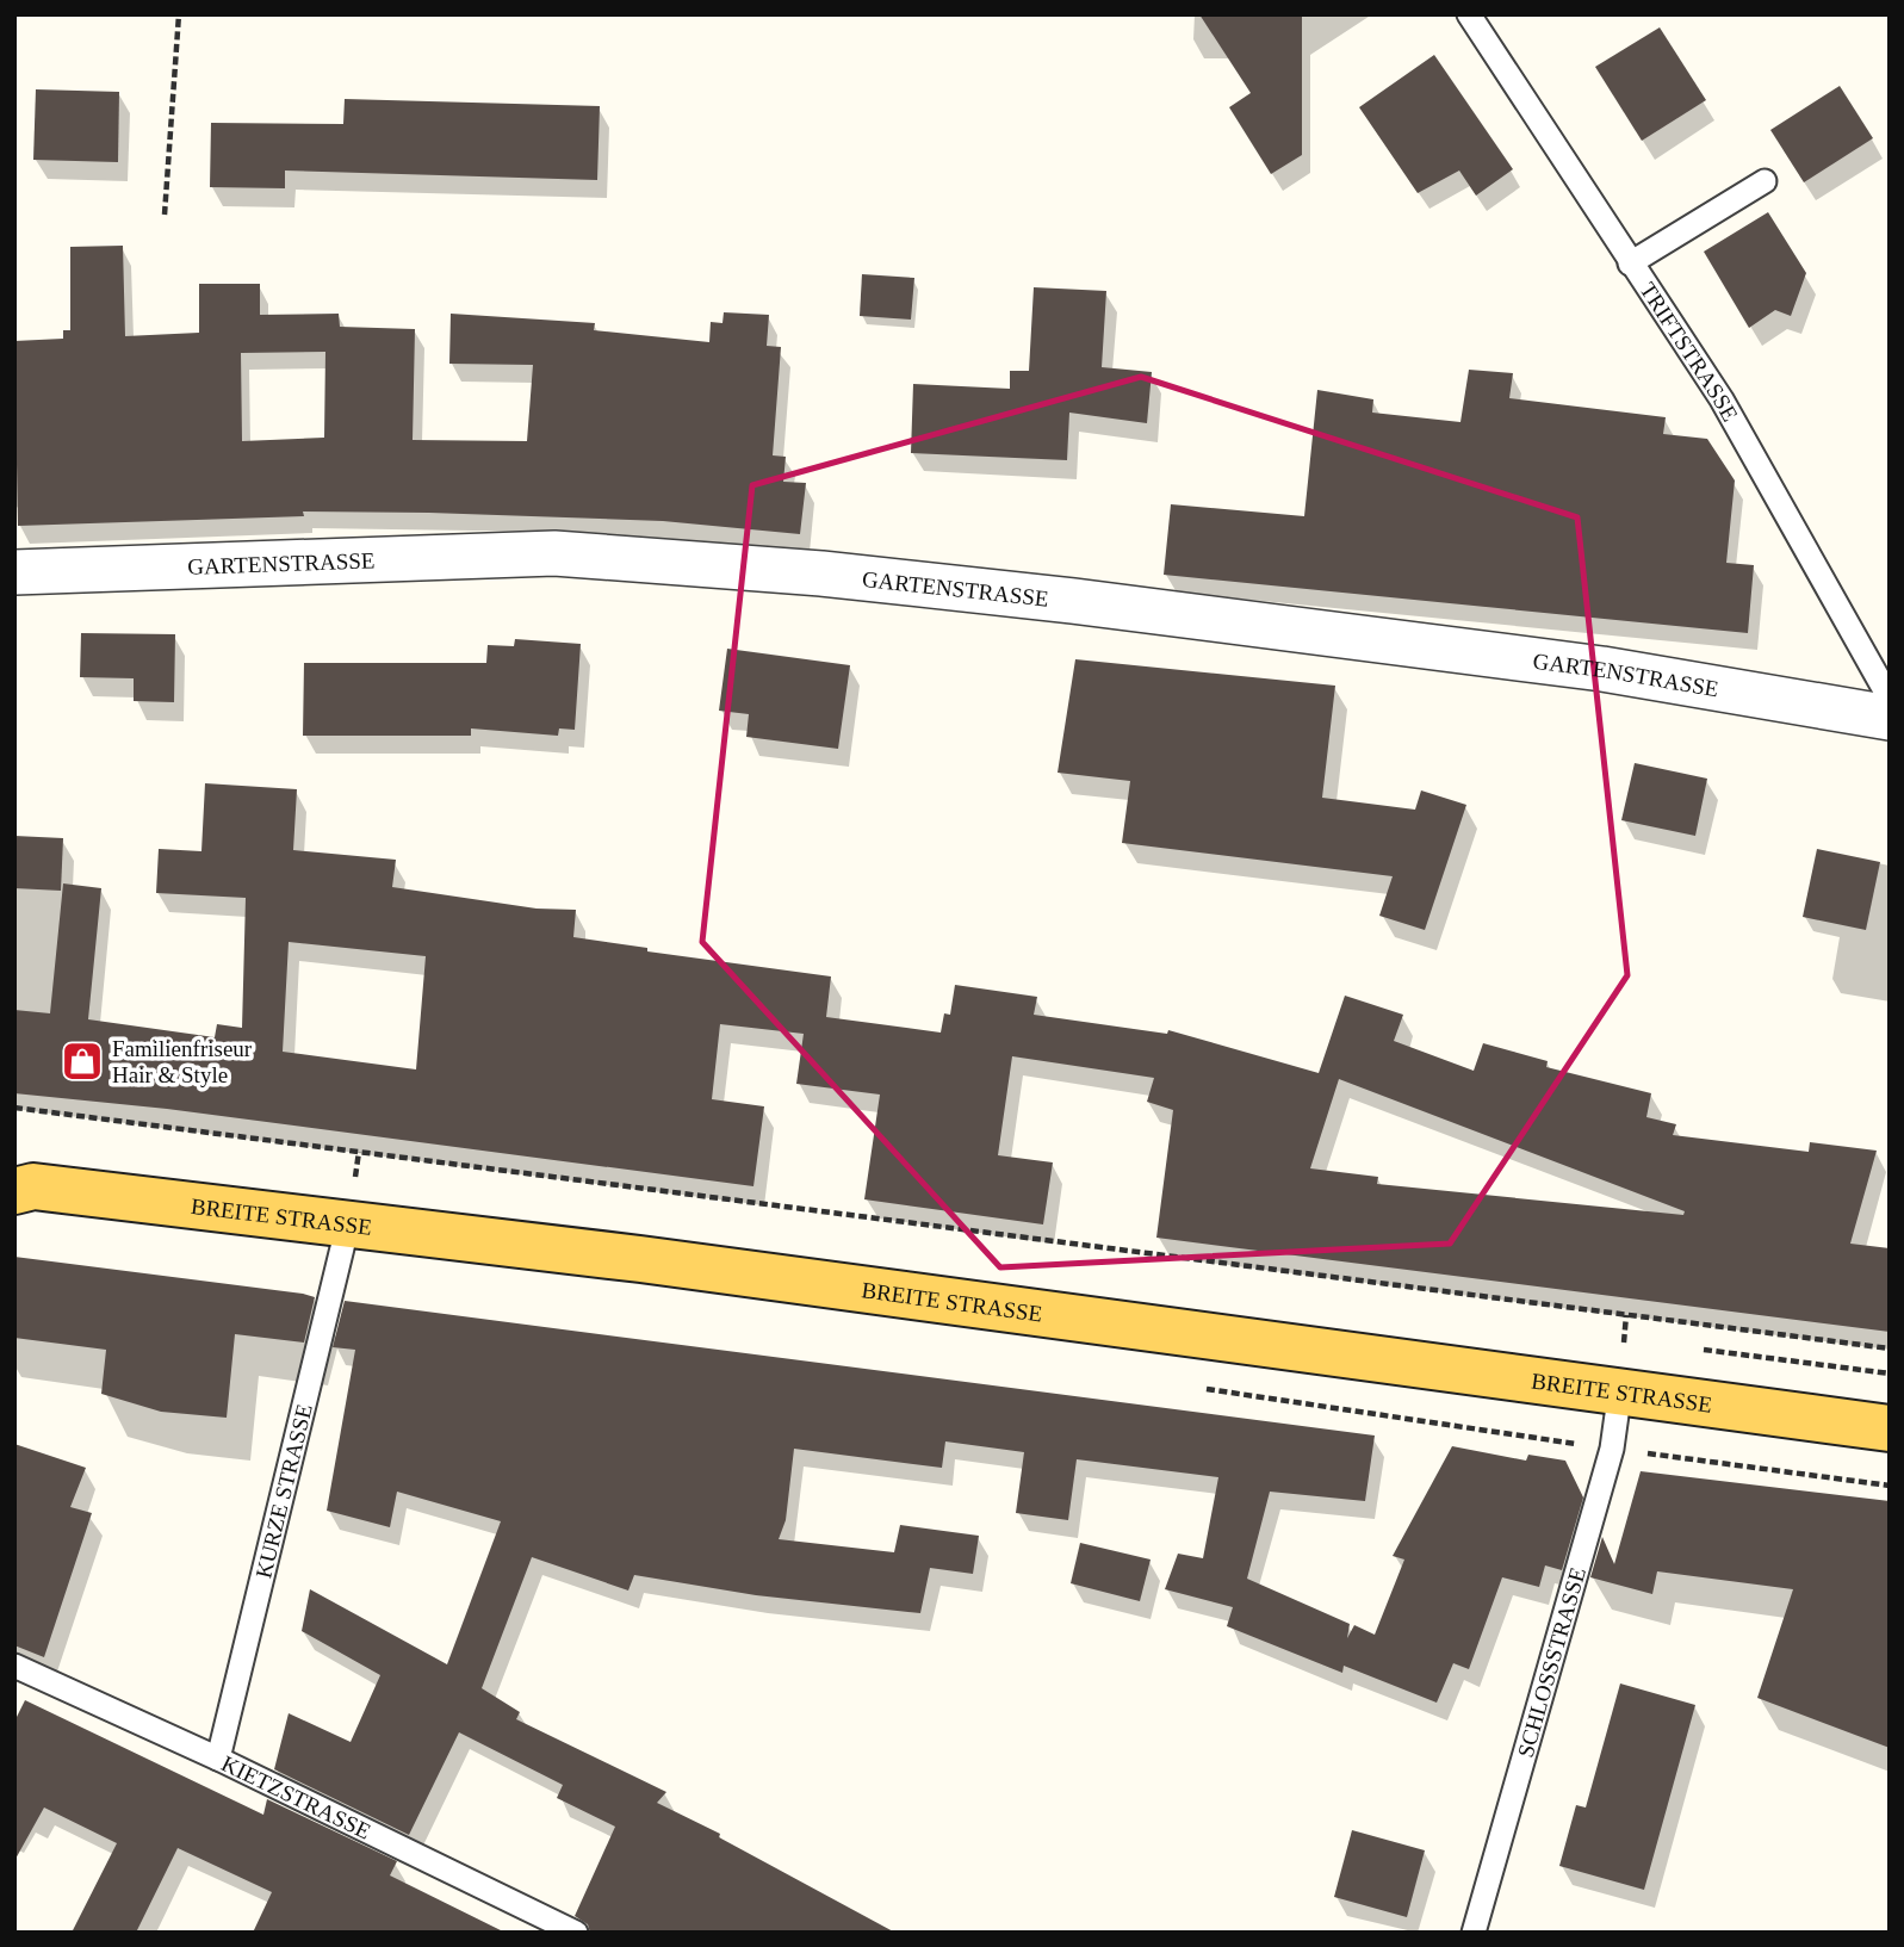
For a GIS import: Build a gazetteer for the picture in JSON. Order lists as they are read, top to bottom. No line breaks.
{"streets":{"main road":["BREITE STRASSE"],"street":["GARTENSTRASSE"],"lane":["TRIFTSTRASSE","KURZE STRASSE","SCHLOSSSTRASSE","KIETZSTRASSE"]},"crossings":[["BREITE STRASSE","KURZE STRASSE"],["BREITE STRASSE","SCHLOSSSTRASSE"],["KURZE STRASSE","KIETZSTRASSE"]],"places":{"shop":["Familienfriseur Hair & Style"]}}
